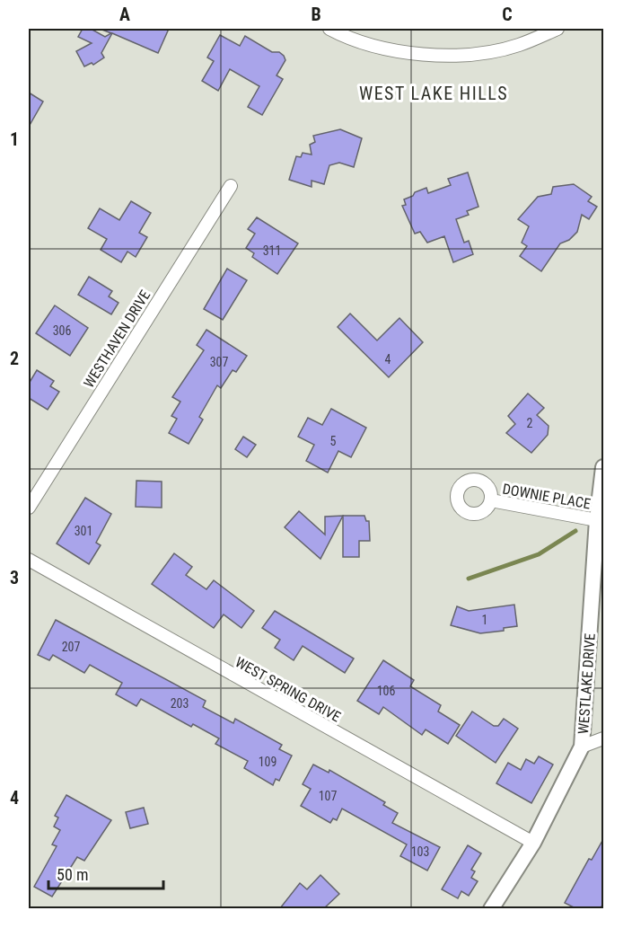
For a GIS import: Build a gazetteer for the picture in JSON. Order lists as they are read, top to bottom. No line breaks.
{"streets":{"street":["WESTHAVEN DRIVE","DOWNIE PLACE","WESTLAKE DRIVE","WEST SPRING DRIVE"]},"crossings":[["DOWNIE PLACE","WESTLAKE DRIVE"],["WESTLAKE DRIVE","WEST SPRING DRIVE"]],"districts":["WEST LAKE HILLS"],"house_numbers":["311","306","4","307","2","5","301","1","207","106","203","109","107","103"],"scale_bar":"50 m","grid":{"columns":["A","B","C"],"rows":["1","2","3","4"]}}
